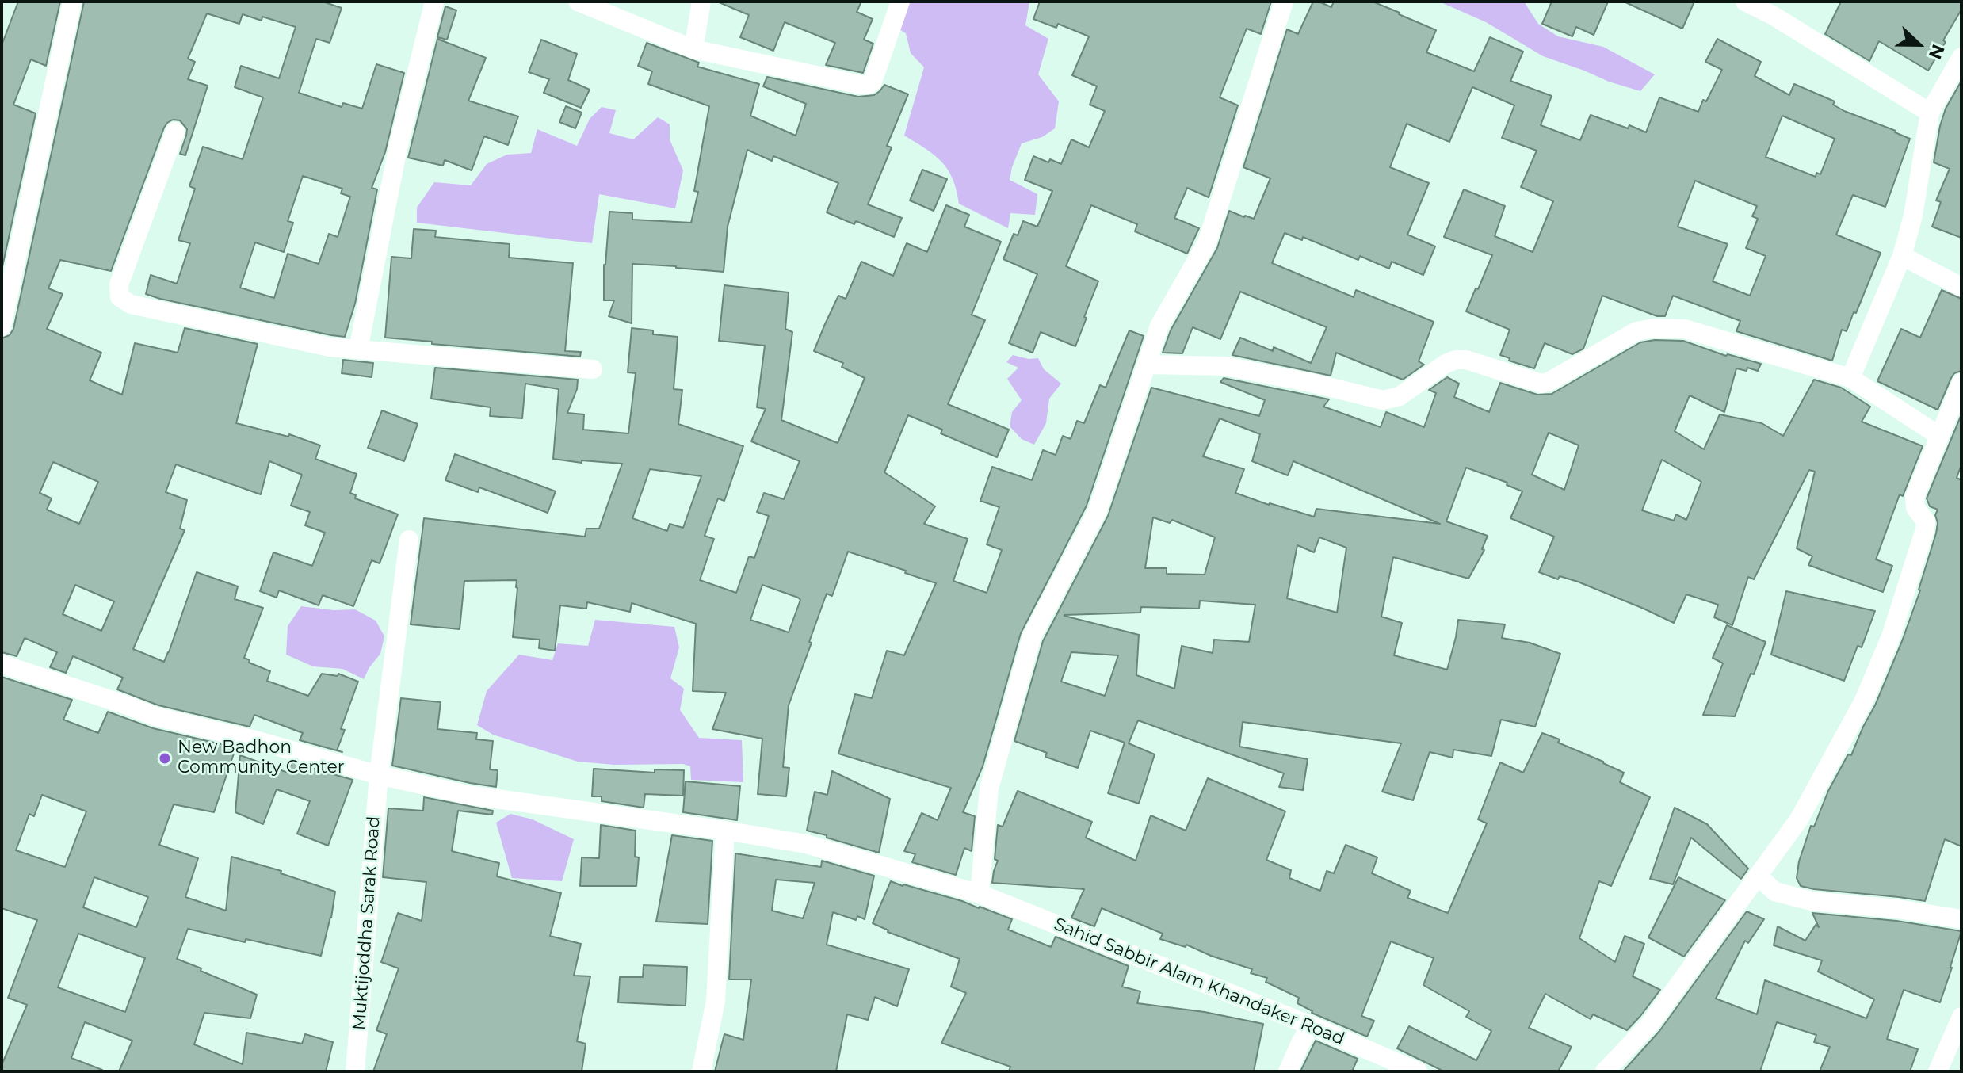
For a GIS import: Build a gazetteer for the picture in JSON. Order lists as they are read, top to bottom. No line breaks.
{"streets":{"street":["Muktijoddha Sarak Road","Sahid Sabbir Alam Khandaker Road"]},"crossings":[["Muktijoddha Sarak Road","Sahid Sabbir Alam Khandaker Road"]],"places":["New Badhon Community Center"],"north":"right"}
